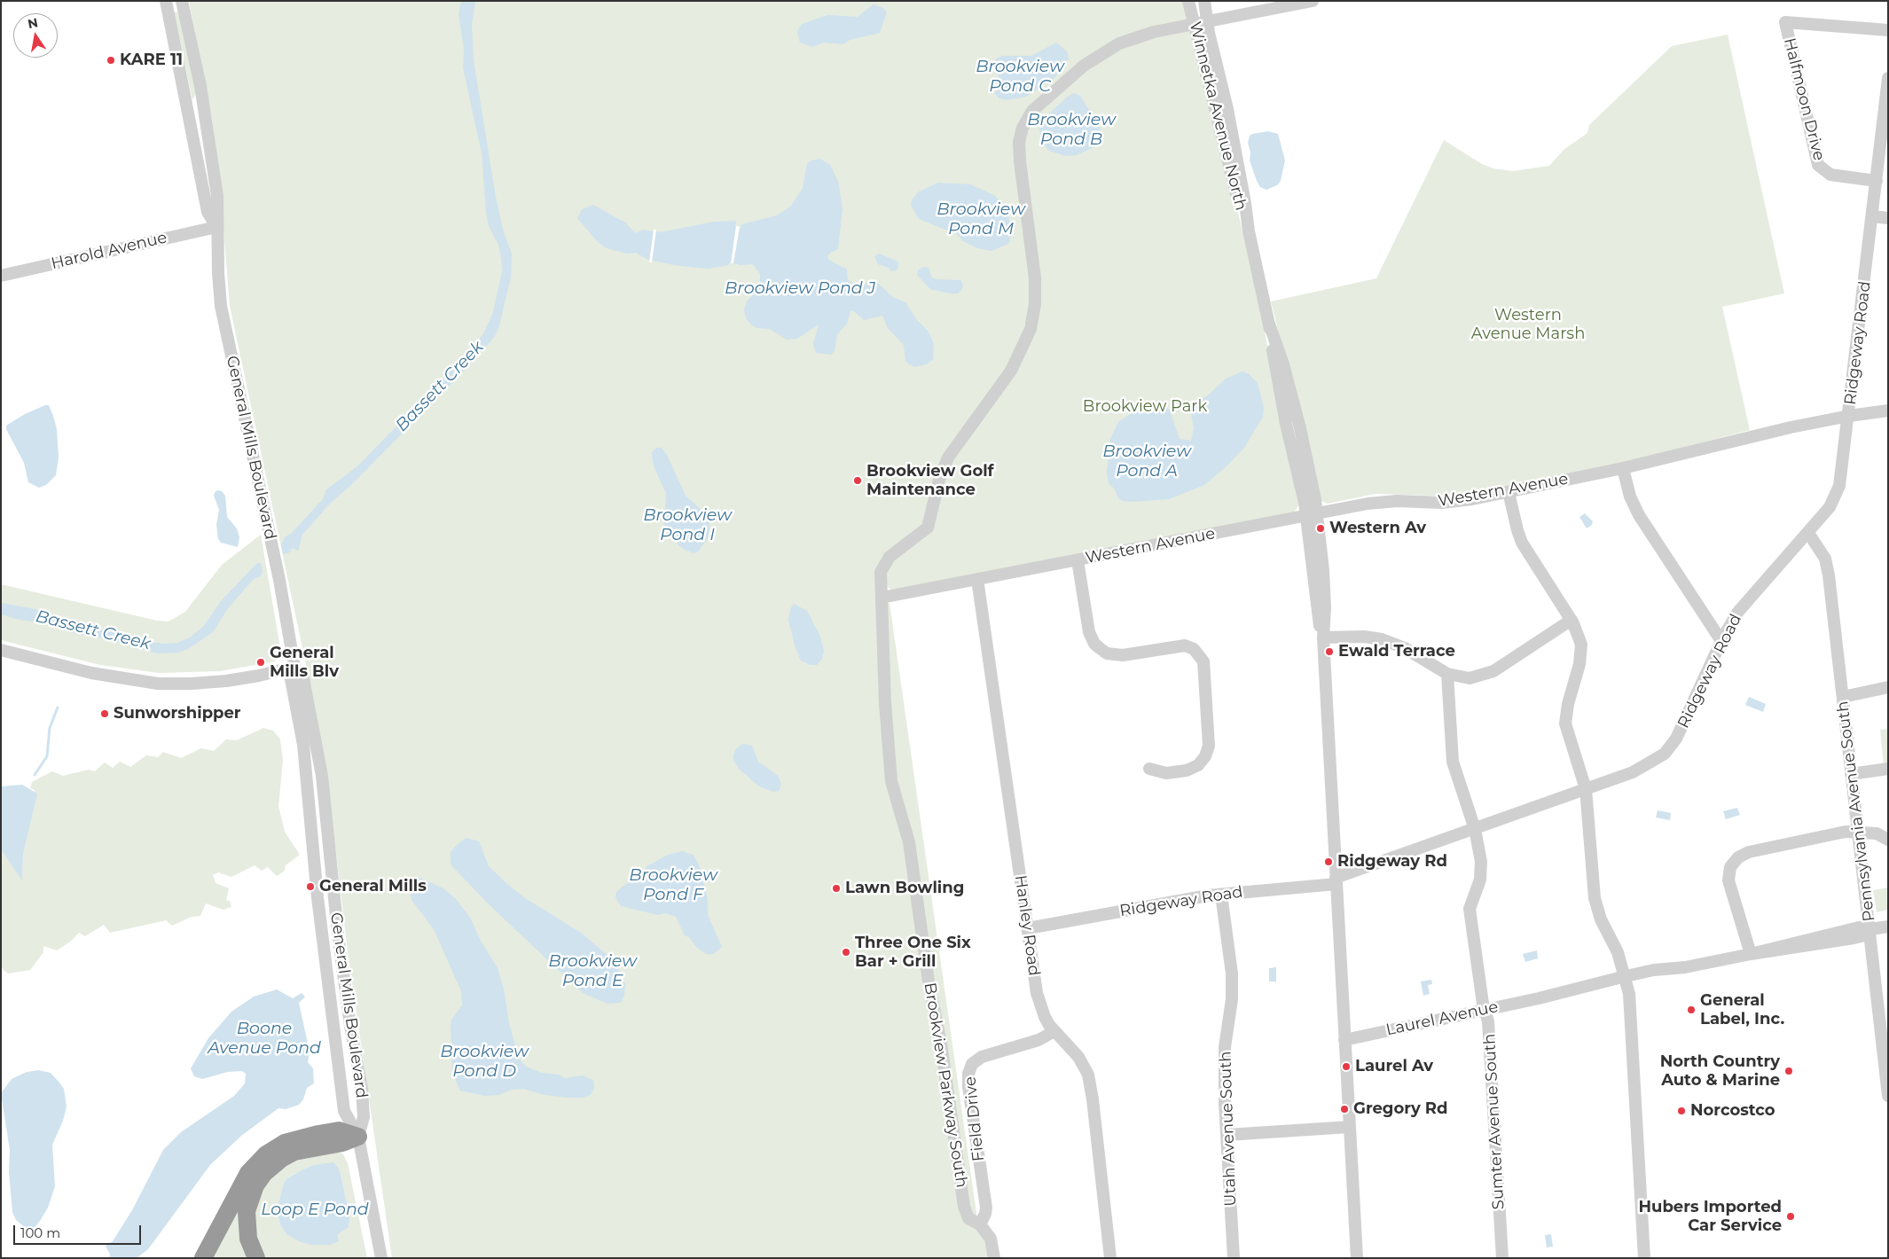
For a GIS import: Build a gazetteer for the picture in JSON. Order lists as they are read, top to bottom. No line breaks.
{"streets":{"street":["Halfmoon Drive","Winnetka Avenue North","Harold Avenue","Ridgeway Road","General Mills Boulevard","Western Avenue","Pennsylvania Avenue South","Hanley Road","Laurel Avenue","Brookview Parkway South","Field Drive","Sumter Avenue South","Utah Avenue South"]},"crossings":[["Halfmoon Drive","Ridgeway Road"],["Winnetka Avenue North","Ridgeway Road"],["Winnetka Avenue North","Western Avenue"],["Winnetka Avenue North","Laurel Avenue"],["Winnetka Avenue North","Brookview Parkway South"],["Harold Avenue","General Mills Boulevard"],["Ridgeway Road","Western Avenue"],["Ridgeway Road","Pennsylvania Avenue South"],["Ridgeway Road","Hanley Road"],["Ridgeway Road","Sumter Avenue South"],["Ridgeway Road","Utah Avenue South"],["Western Avenue","Hanley Road"],["Western Avenue","Brookview Parkway South"],["Pennsylvania Avenue South","Laurel Avenue"],["Hanley Road","Field Drive"],["Laurel Avenue","Sumter Avenue South"],["Brookview Parkway South","Field Drive"]],"water":["Brookview Pond C","Brookview Pond B","Brookview Pond M","Brookview Pond J","Bassett Creek","Brookview Pond A","Brookview Pond I","Brookview Pond F","Brookview Pond E","Boone Avenue Pond","Brookview Pond D","Loop E Pond"],"parks":["Western Avenue Marsh","Brookview Park"],"places":["KARE 11","Brookview Golf Maintenance","Western Av","Ewald Terrace","General Mills Blv","Sunworshipper","Ridgeway Rd","General Mills","Lawn Bowling","Three One Six Bar + Grill","General Label, Inc.","Laurel Av","North Country Auto & Marine","Gregory Rd","Norcostco","Hubers Imported Car Service"],"scale_bar":"100 m","north":"top"}
